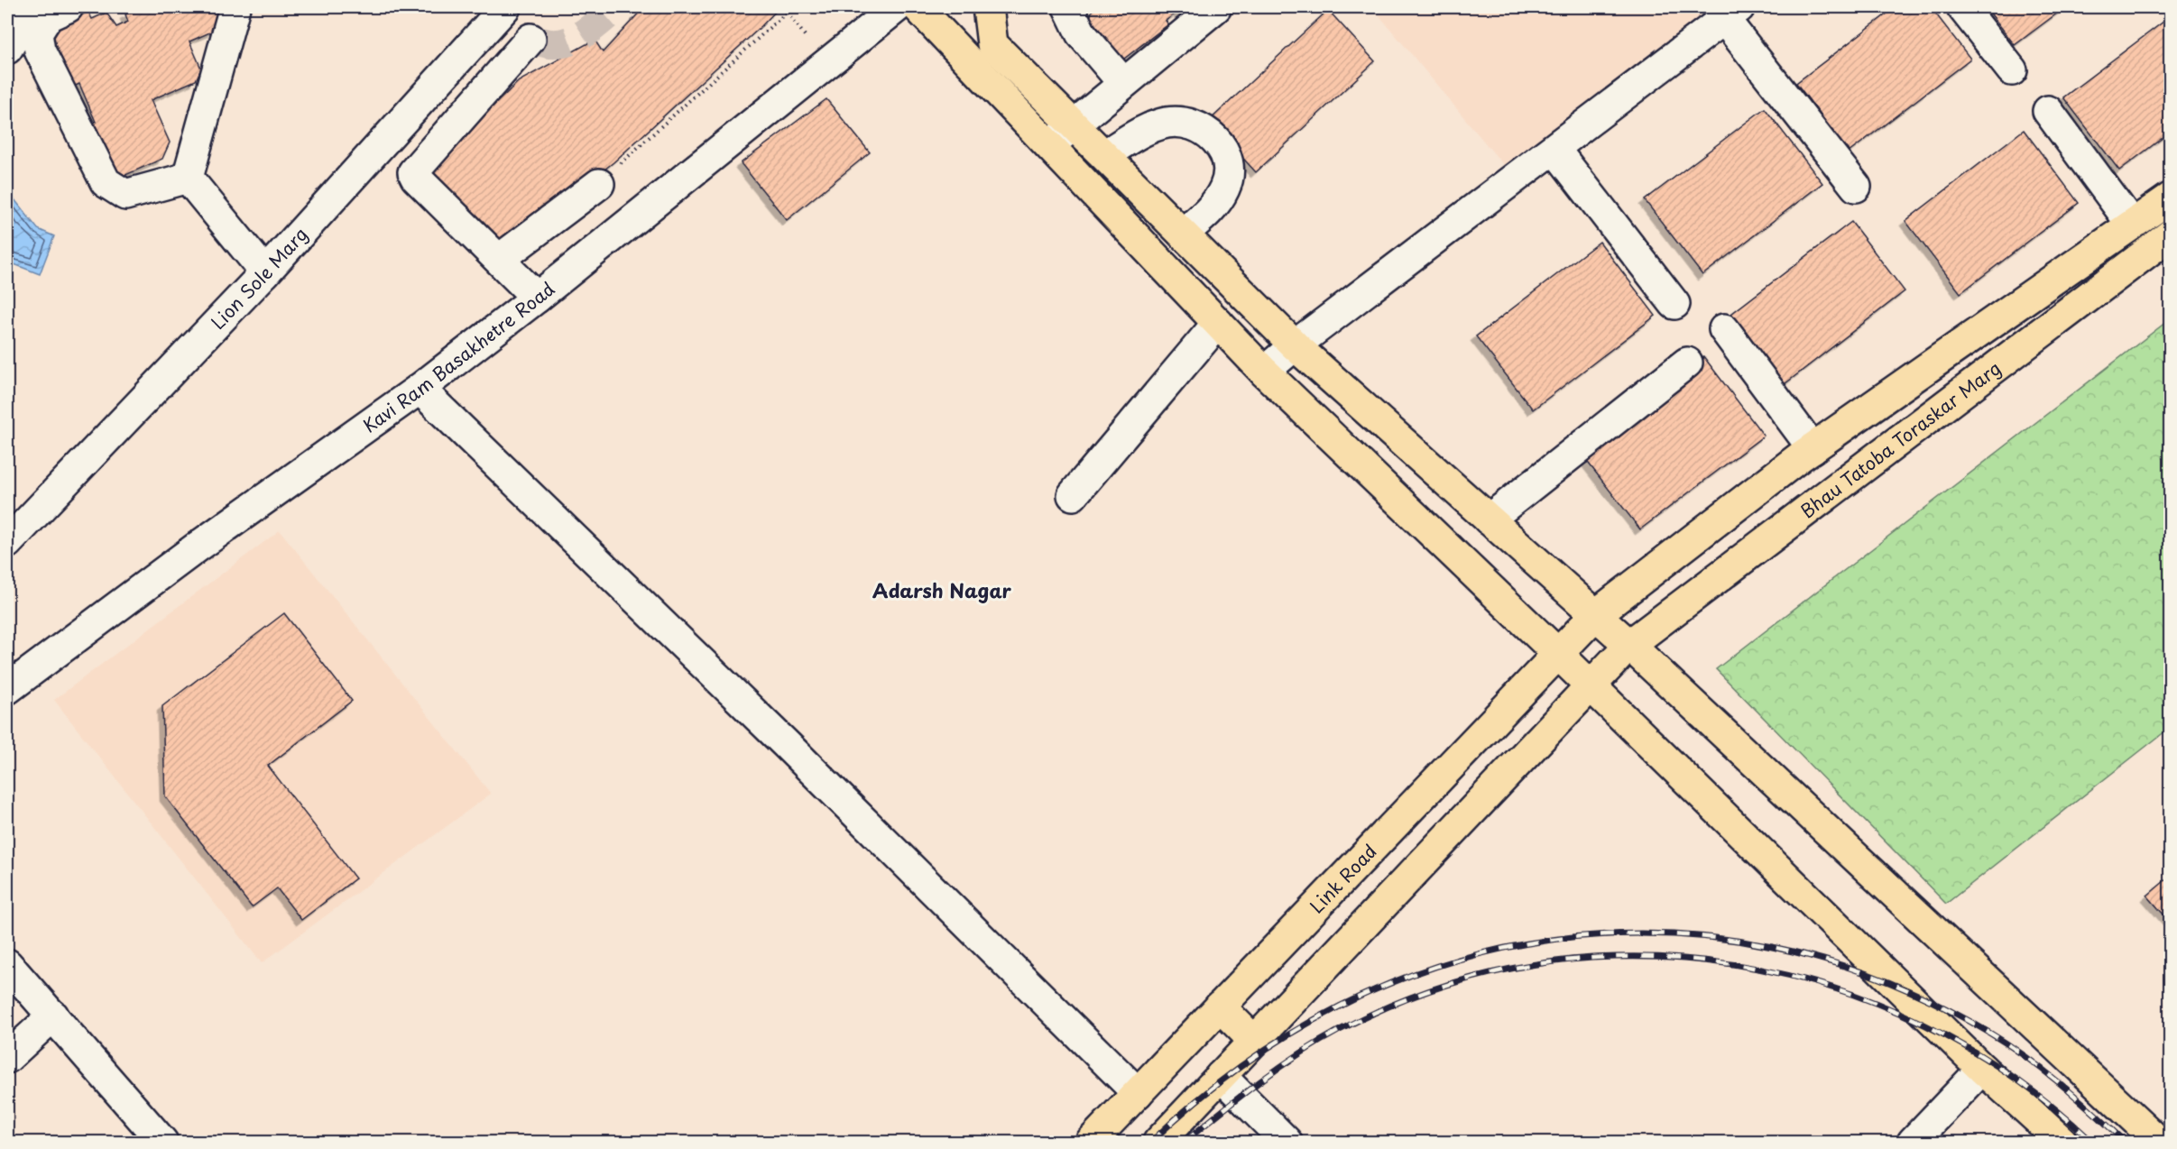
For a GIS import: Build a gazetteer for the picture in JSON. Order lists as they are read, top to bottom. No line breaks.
{"streets":{"main road":["Bhau Tatoba Toraskar Marg","Link Road"],"street":["Lion Sole Marg","Kavi Ram Basakhetre Road"]},"districts":["Adarsh Nagar"]}
